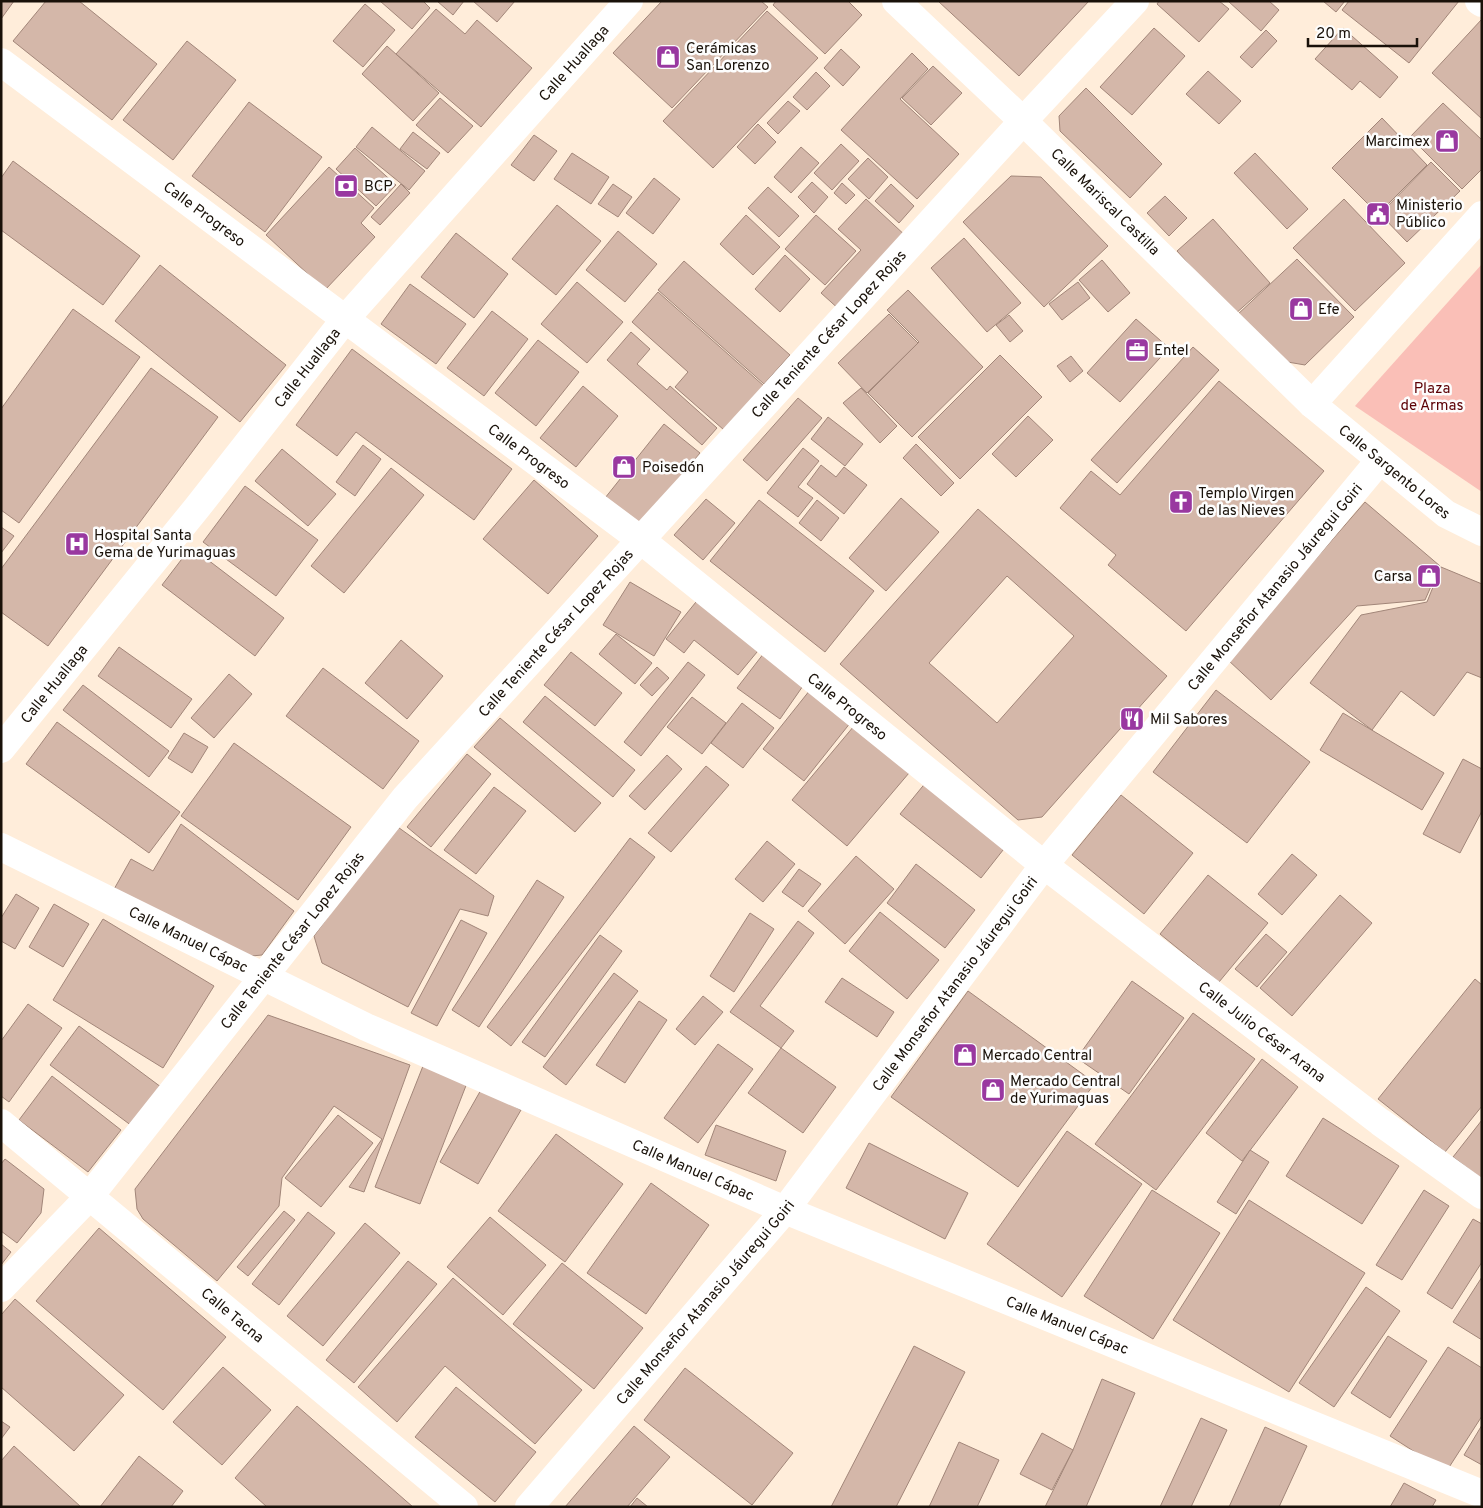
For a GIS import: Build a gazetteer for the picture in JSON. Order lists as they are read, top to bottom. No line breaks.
{"streets":{"street":["Calle Huallaga","Calle Mariscal Castilla","Calle Progreso","Calle Teniente César Lopez Rojas","Calle Sargento Lores","Calle Monseñor Atanasio Jáuregui Goiri","Calle Manuel Cápac","Calle Julio César Arana","Calle Tacna"]},"crossings":[["Calle Huallaga","Calle Progreso"],["Calle Mariscal Castilla","Calle Teniente César Lopez Rojas"],["Calle Mariscal Castilla","Calle Sargento Lores"],["Calle Progreso","Calle Teniente César Lopez Rojas"],["Calle Progreso","Calle Monseñor Atanasio Jáuregui Goiri"],["Calle Progreso","Calle Julio César Arana"],["Calle Teniente César Lopez Rojas","Calle Manuel Cápac"],["Calle Teniente César Lopez Rojas","Calle Tacna"],["Calle Sargento Lores","Calle Monseñor Atanasio Jáuregui Goiri"],["Calle Monseñor Atanasio Jáuregui Goiri","Calle Manuel Cápac"],["Calle Monseñor Atanasio Jáuregui Goiri","Calle Julio César Arana"]],"parks":["Plaza de Armas"],"places":{"shop":["Cerámicas San Lorenzo","Marcimex","Efe","Poisedón","Carsa","Mercado Central","Mercado Central de Yurimaguas"],"bank":["BCP"],"public building":["Ministerio Público"],"office":["Entel"],"church":["Templo Virgen de las Nieves"],"hospital":["Hospital Santa Gema de Yurimaguas"],"restaurant":["Mil Sabores"]},"scale_bar":"20 m"}
